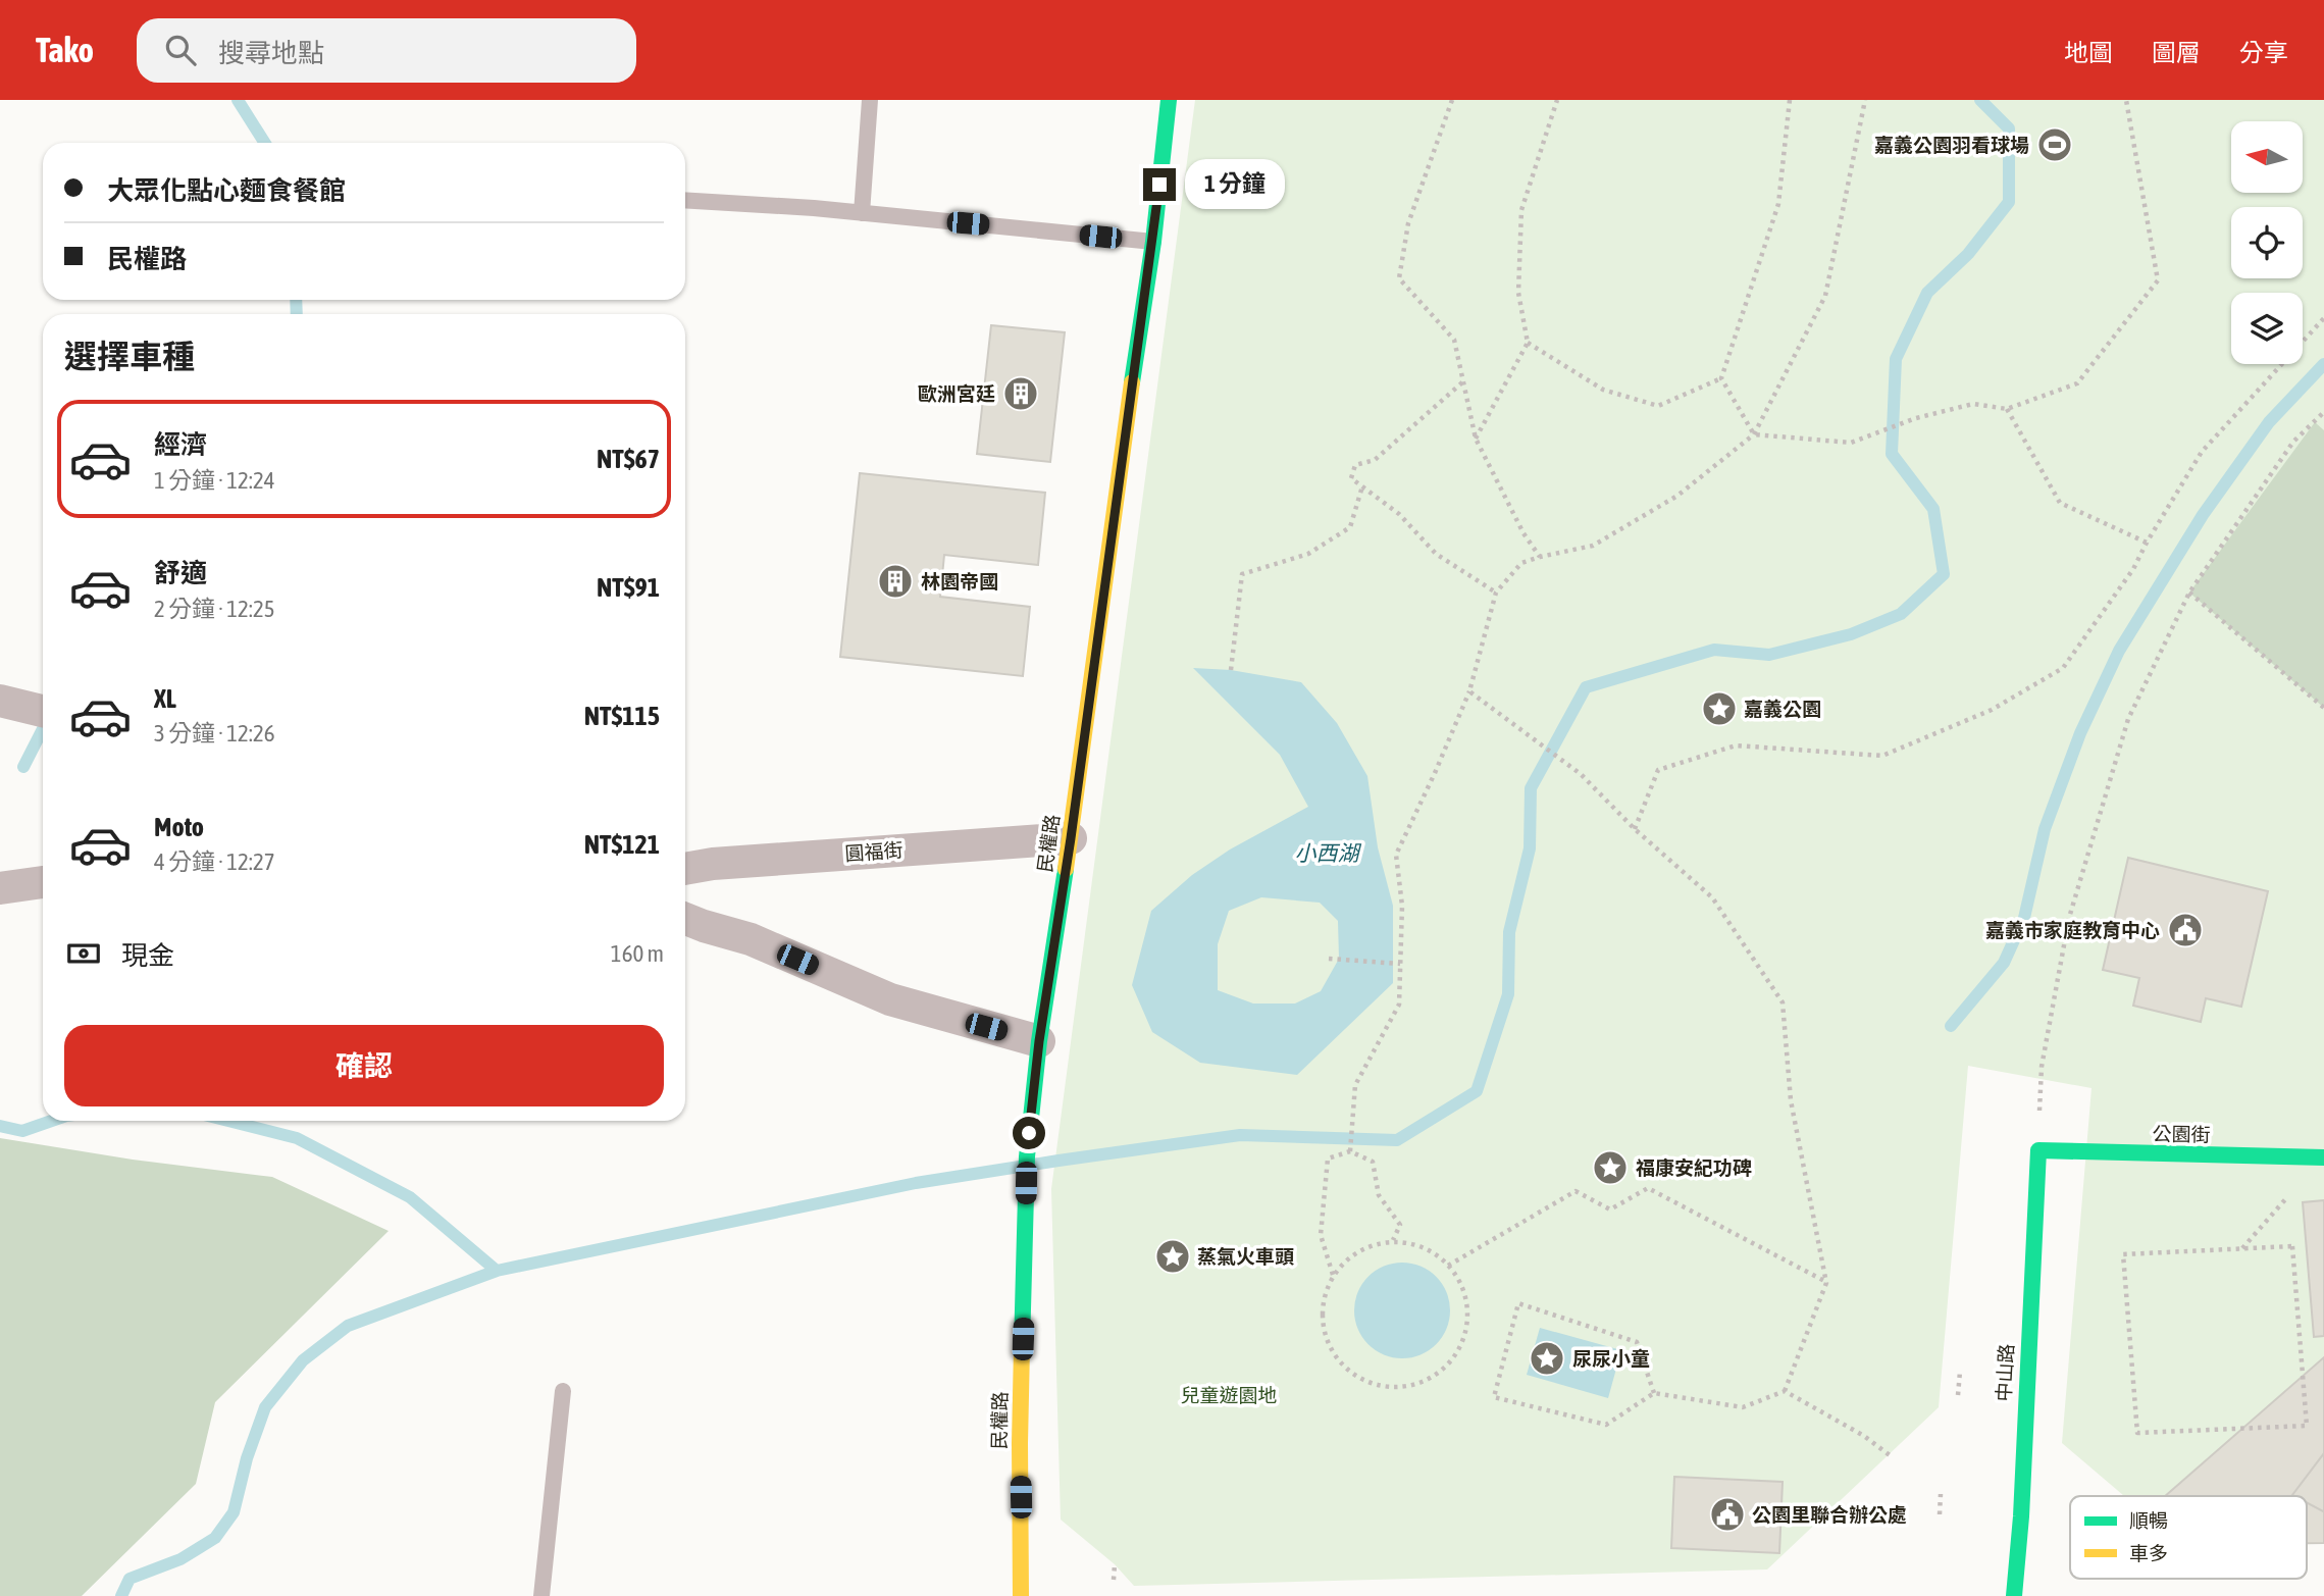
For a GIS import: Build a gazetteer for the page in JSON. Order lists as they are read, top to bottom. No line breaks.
{"streets":{"street":["民權路","圓福街","公園街","中山路"]},"crossings":[["民權路","圓福街"],["公園街","中山路"]],"water":["小西湖"],"parks":["兒童遊園地"],"places":{"sports":["嘉義公園羽看球場"],"building":["歐洲宮廷","林園帝國"],"place":["嘉義公園","福康安紀功碑","蒸氣火車頭","尿尿小童"],"public building":["嘉義市家庭教育中心","公園里聯合辦公處"]},"legend":["順暢","車多"],"north":"left","page":{"header":"Tako","search":"搜尋地點","nav":["地圖","圖層","分享"],"banner":["大眾化點心麵食餐館","民權路"],"bubble":"1 分鐘","heading":"選擇車種","list":[{"name":"經濟","note":"1 分鐘 · 12:24","value":"NT$67"},{"name":"舒適","note":"2 分鐘 · 12:25","value":"NT$91"},{"name":"XL","note":"3 分鐘 · 12:26","value":"NT$115"},{"name":"Moto","note":"4 分鐘 · 12:27","value":"NT$121"}],"pay":["現金","160 m"],"buttons":"確認"}}
